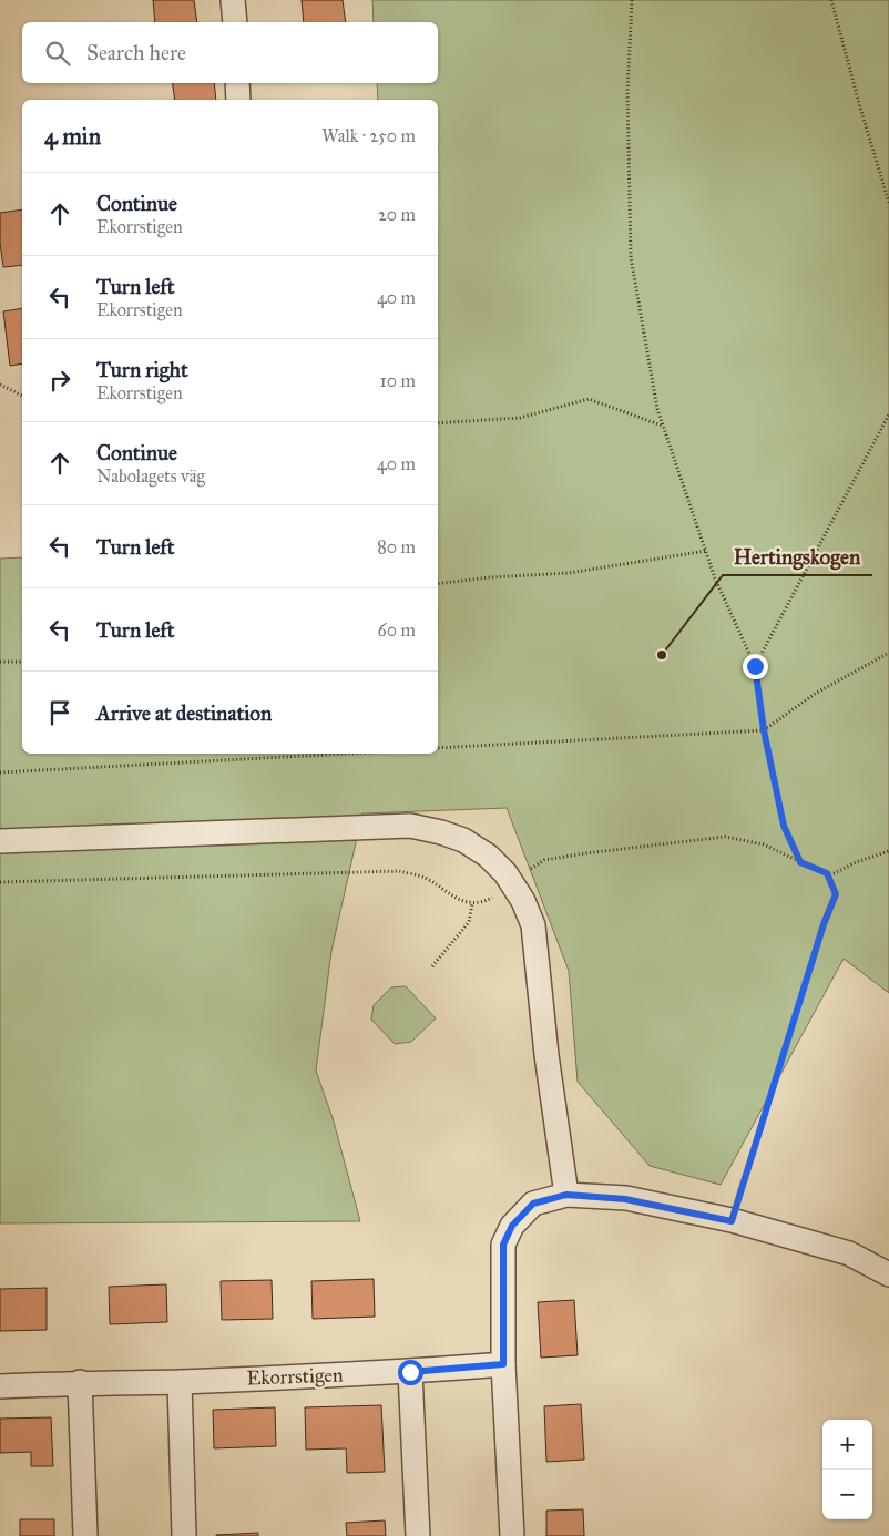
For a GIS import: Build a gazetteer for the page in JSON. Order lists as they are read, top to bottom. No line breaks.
{"streets":{"street":["Ekorrstigen"]},"places":["Hertingskogen"],"page":{"search":"Search here","heading":["4 min","Walk · 250 m"],"list":[["Continue","Ekorrstigen","20 m"],["Turn left","Ekorrstigen","40 m"],["Turn right","Ekorrstigen","10 m"],["Continue","Nabolagets väg","40 m"],["Turn left","80 m"],["Turn left","60 m"],"Arrive at destination"],"map_buttons":["+","−"]}}
